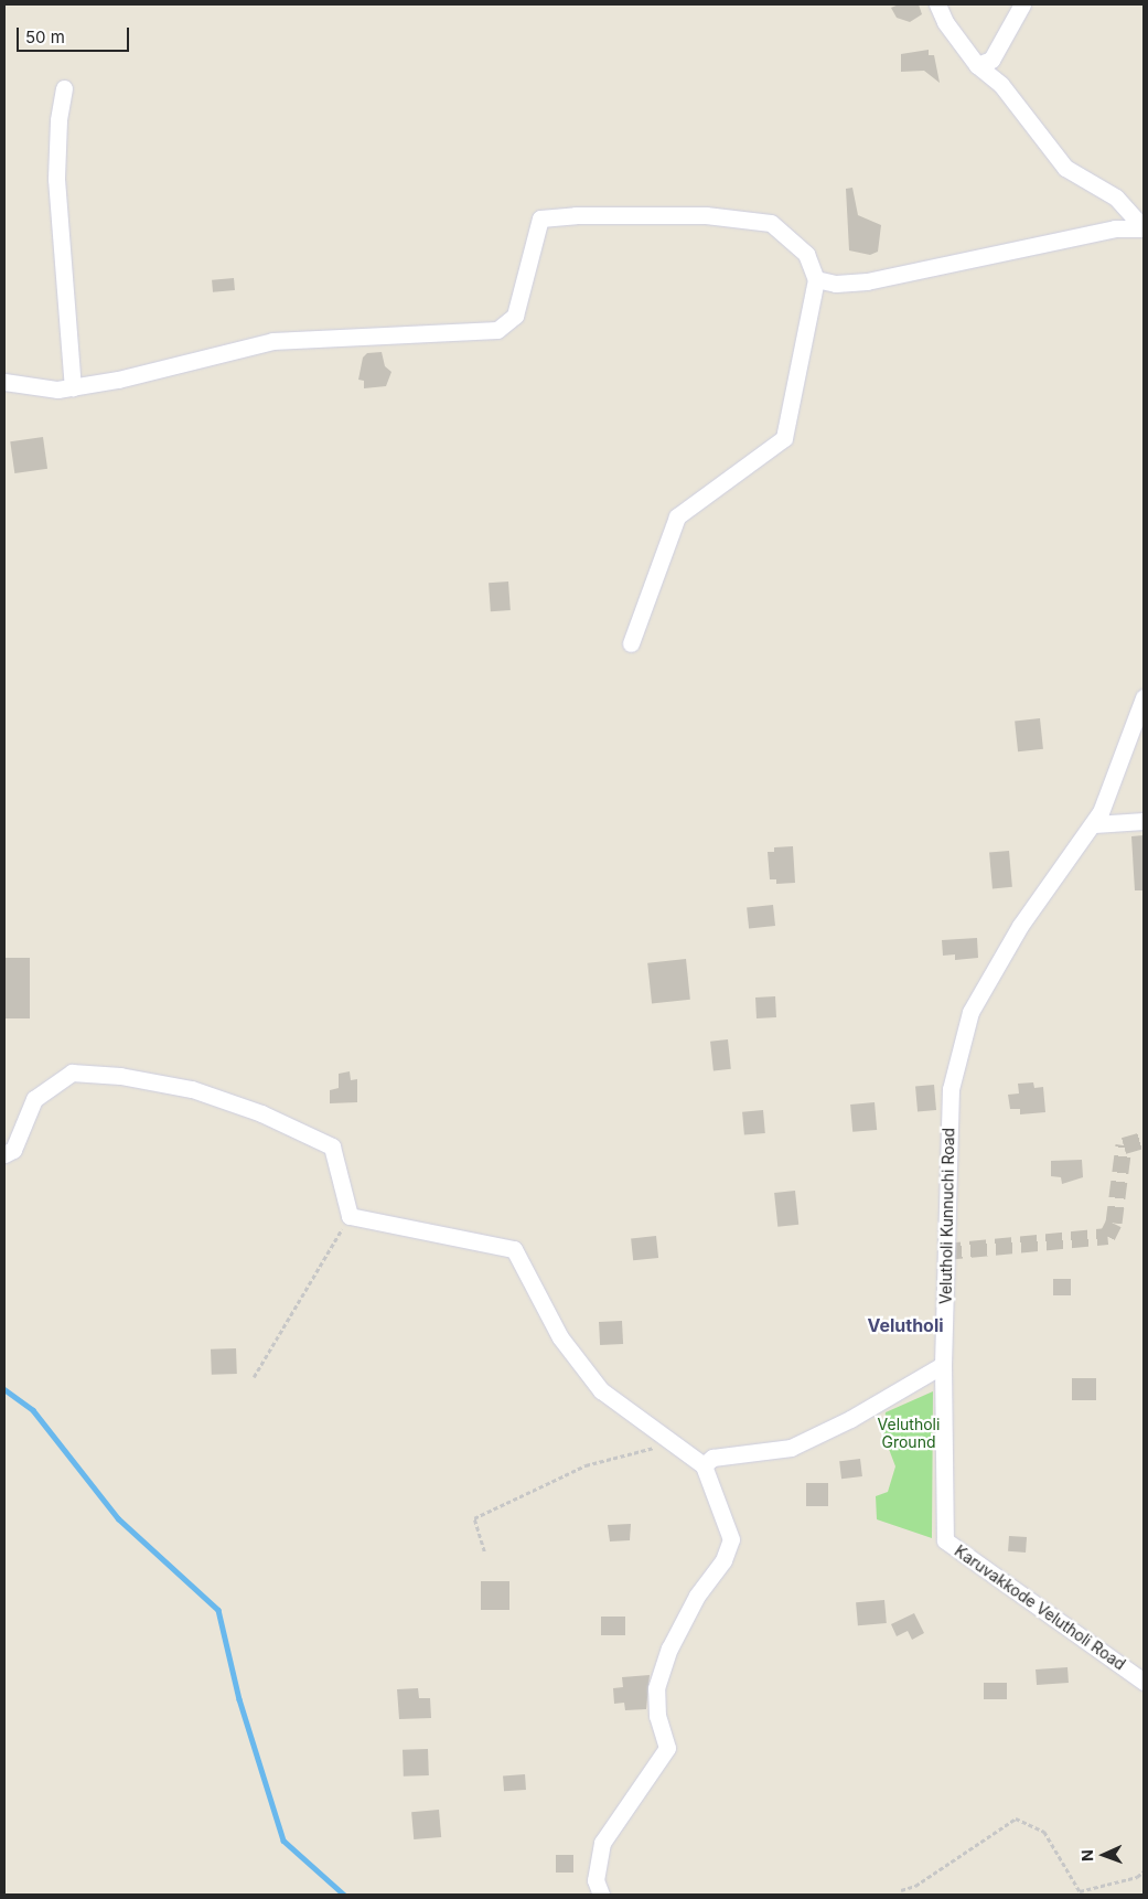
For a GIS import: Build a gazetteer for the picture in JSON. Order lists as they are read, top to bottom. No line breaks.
{"streets":{"street":["Velutholi Kunnuchi Road","Karuvakkode Velutholi Road"]},"crossings":[["Velutholi Kunnuchi Road","Karuvakkode Velutholi Road"]],"districts":["Velutholi"],"parks":["Velutholi Ground"],"scale_bar":"50 m","north":"left"}
